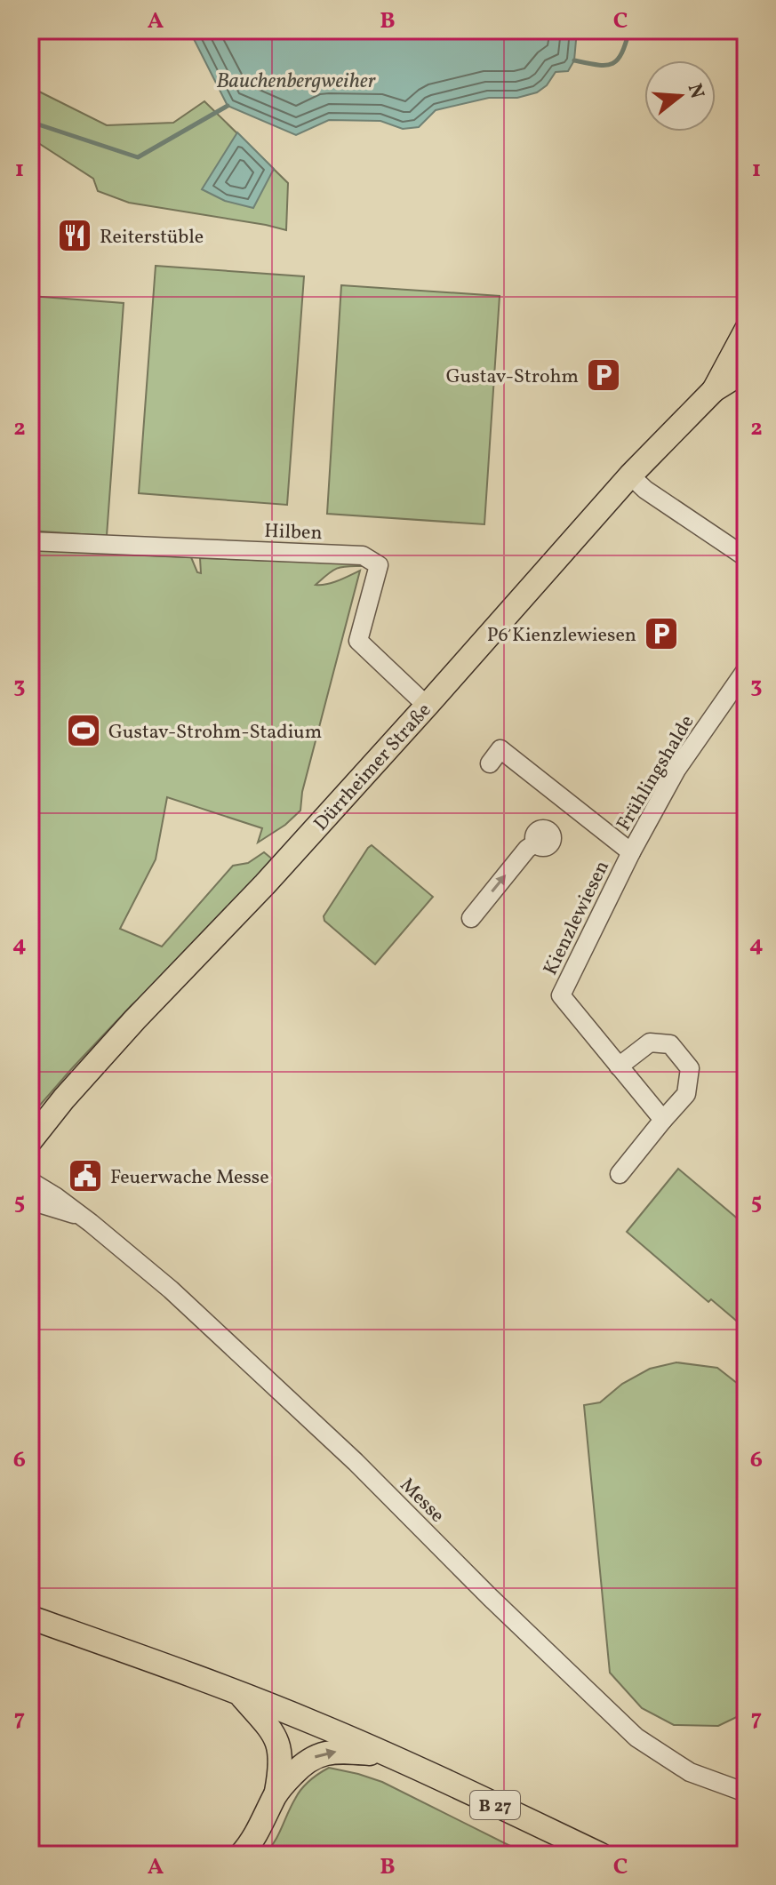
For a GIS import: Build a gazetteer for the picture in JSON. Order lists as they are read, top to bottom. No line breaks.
{"streets":{"main road":["Dürrheimer Straße","B 27"],"street":["Hilben","Frühlingshalde","Kienzlewiesen","Messe"]},"crossings":[["Hilben","Dürrheimer Straße"],["Frühlingshalde","Kienzlewiesen"]],"water":["Bauchenbergweiher"],"places":{"restaurant":["Reiterstüble"],"parking":["Gustav-Strohm","P6 Kienzlewiesen"],"sports":["Gustav-Strohm-Stadium"],"public building":["Feuerwache Messe"]},"north":"right","grid":{"columns":["A","B","C"],"rows":["1","2","3","4","5","6","7"]}}
